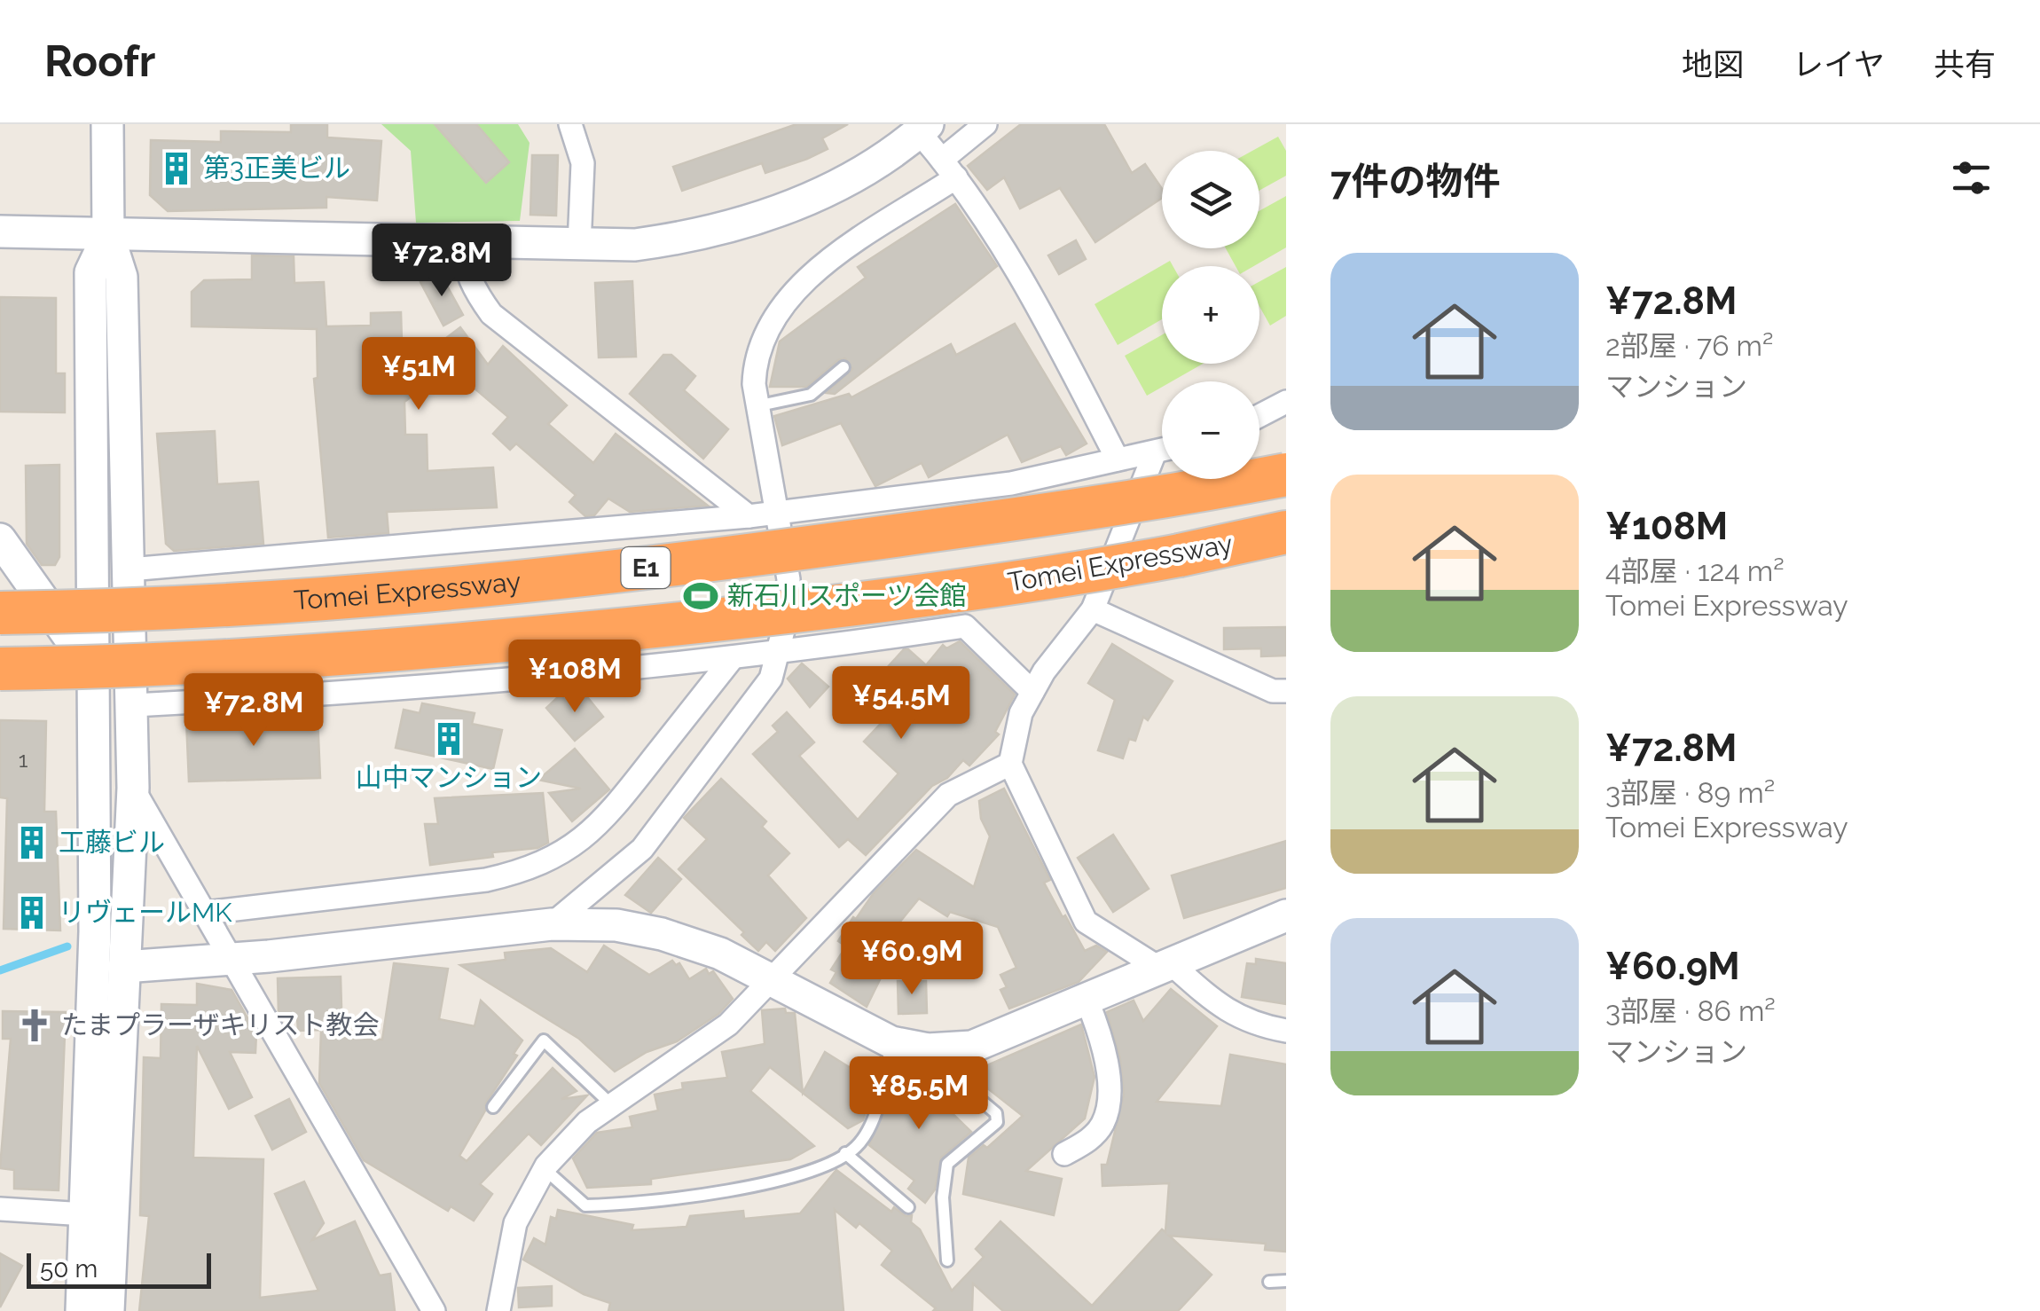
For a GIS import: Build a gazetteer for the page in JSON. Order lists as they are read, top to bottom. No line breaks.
{"streets":{"highway":["Tomei Expressway","E1"]},"places":{"building":["第3正美ビル","山中マンション","工藤ビル","リヴェールMK"],"sports":["新石川スポーツ会館"],"church":["たまプラーザキリスト教会"]},"house_numbers":["1"],"scale_bar":"50 m","page":{"header":"Roofr","nav":["地図","レイヤ","共有"],"heading":"7件の物件","map_buttons":["+","−"],"price":["¥72.8M","¥51M","¥108M","¥54.5M","¥72.8M","¥60.9M","¥85.5M"],"list":[{"name":"¥72.8M","note":"2部屋 · 76 m² · マンション"},{"name":"¥108M","note":"4部屋 · 124 m² · Tomei Expressway"},{"name":"¥72.8M","note":"3部屋 · 89 m² · Tomei Expressway"},{"name":"¥60.9M","note":"3部屋 · 86 m² · マンション"}],"scale":"50 m"}}
